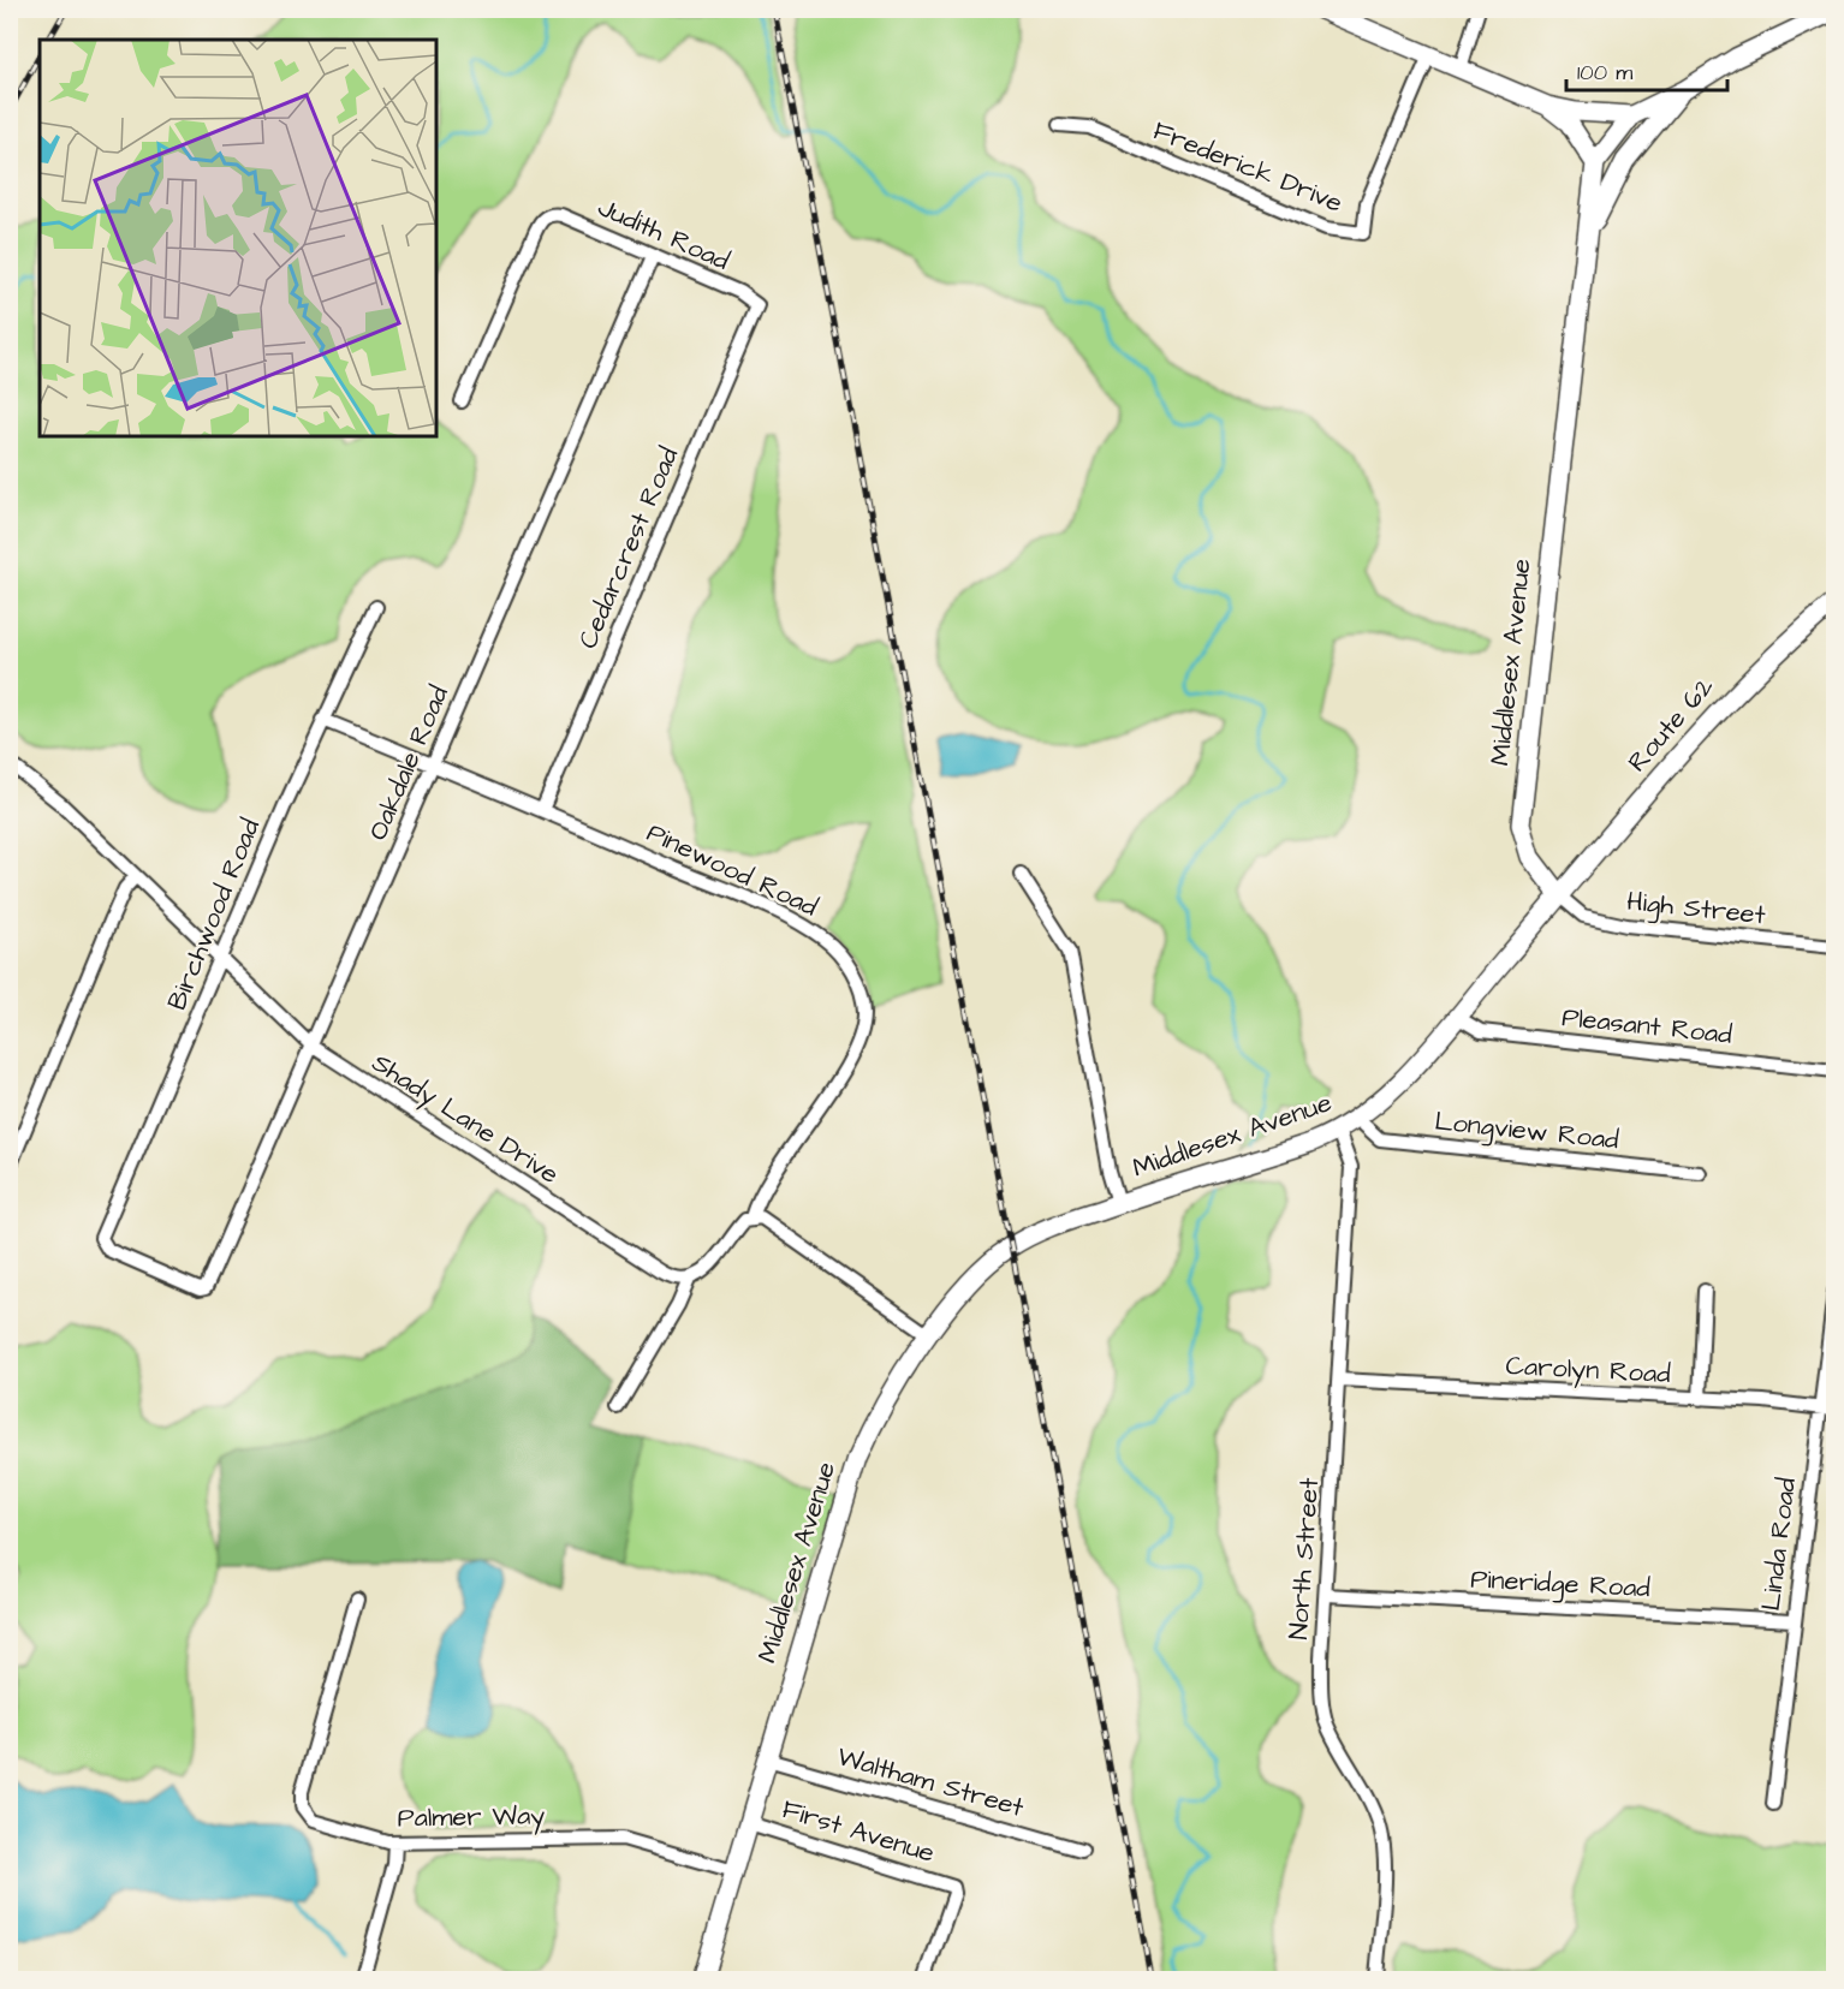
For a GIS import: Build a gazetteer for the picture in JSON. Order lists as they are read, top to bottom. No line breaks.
{"streets":{"main road":["Middlesex Avenue","Route 62"],"street":["Frederick Drive","Judith Road","Cedarcrest Road","Oakdale Road","Pinewood Road","High Street","Birchwood Road","Pleasant Road","Shady Lane Drive","Longview Road","Carolyn Road","Linda Road","North Street","Pineridge Road","Waltham Street","Palmer Way","First Avenue"]},"crossings":[["Judith Road","Cedarcrest Road"],["Judith Road","Oakdale Road"],["Cedarcrest Road","Pinewood Road"],["Middlesex Avenue","Route 62"],["Middlesex Avenue","High Street"],["Middlesex Avenue","Pleasant Road"],["Middlesex Avenue","Longview Road"],["Middlesex Avenue","North Street"],["Middlesex Avenue","Waltham Street"],["Middlesex Avenue","Palmer Way"],["Middlesex Avenue","First Avenue"],["Route 62","High Street"],["Oakdale Road","Pinewood Road"],["Oakdale Road","Birchwood Road"],["Oakdale Road","Shady Lane Drive"],["Pinewood Road","Birchwood Road"],["Birchwood Road","Shady Lane Drive"],["Carolyn Road","Linda Road"],["Carolyn Road","North Street"],["Linda Road","Pineridge Road"],["North Street","Pineridge Road"]],"scale_bar":"100 m"}
